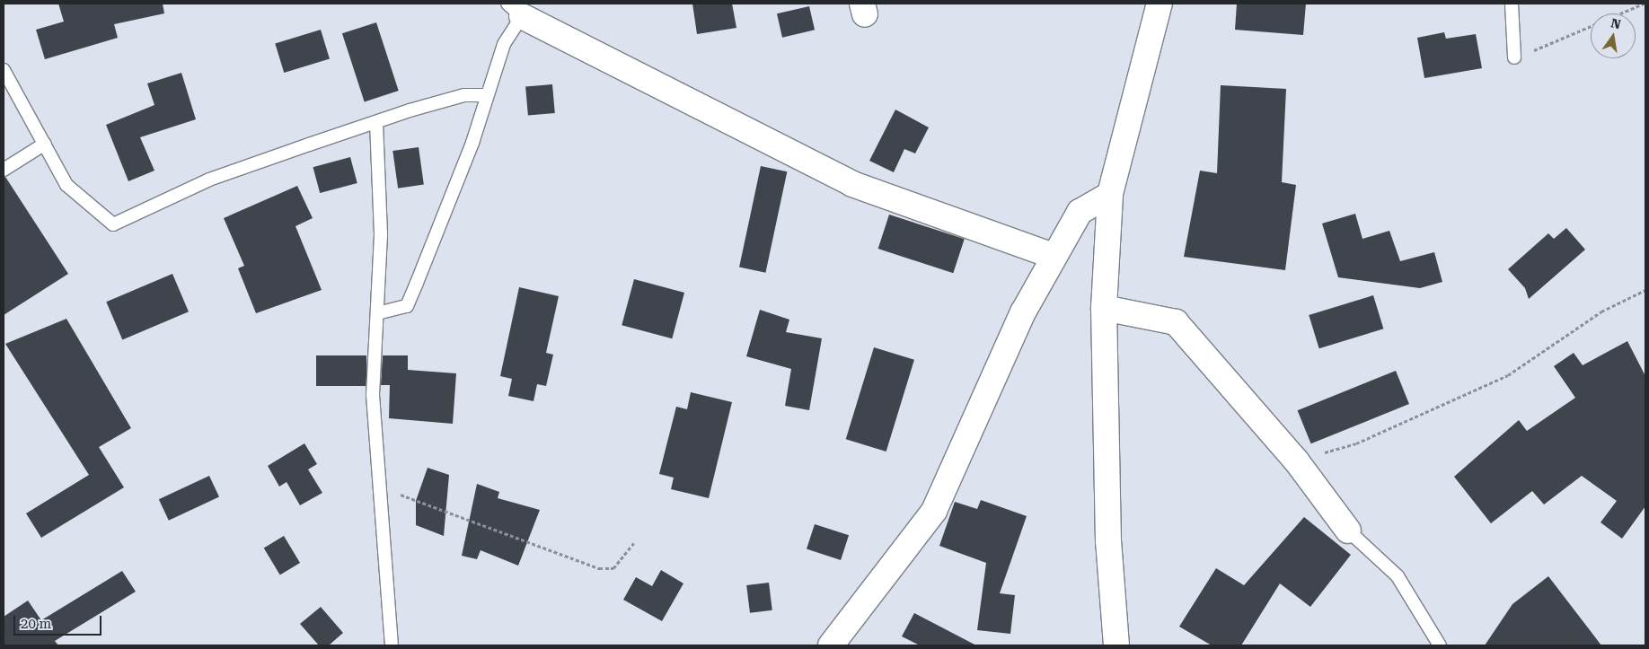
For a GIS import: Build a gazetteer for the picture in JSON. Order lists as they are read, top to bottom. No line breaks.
{"scale_bar":"20 m","north":"top"}
